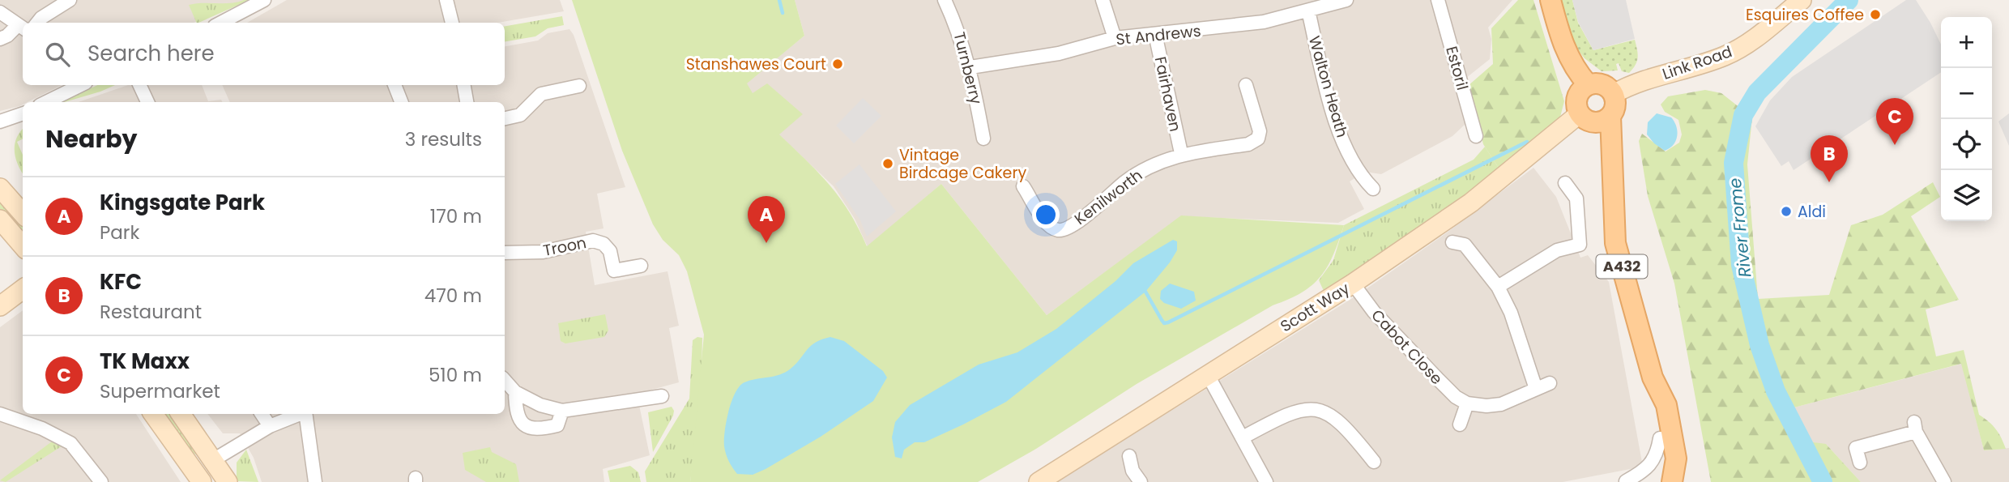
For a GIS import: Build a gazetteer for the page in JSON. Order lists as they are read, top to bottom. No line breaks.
{"streets":{"main road":["A432"],"street":["St Andrews","Link Road","Turnberry","Estoril","Walton Heath","Fairhaven","Kenilworth","Troon","Scott Way","Cabot Close"]},"crossings":[["St Andrews","Turnberry"],["St Andrews","Walton Heath"],["St Andrews","Fairhaven"],["Link Road","A432"],["Link Road","Scott Way"],["Fairhaven","Kenilworth"],["A432","Scott Way"],["Scott Way","Cabot Close"]],"water":["River Frome"],"places":["Esquires Coffee","Stanshawes Court","Vintage Birdcage Cakery","Aldi"],"page":{"map_buttons":["+","−"],"search":"Search here","pins":["C","B","A"],"heading":["Nearby","3 results"],"list":[{"mark":"A","name":"Kingsgate Park","note":"Park","value":"170 m"},{"mark":"B","name":"KFC","note":"Restaurant","value":"470 m"},{"mark":"C","name":"TK Maxx","note":"Supermarket","value":"510 m"}]}}
